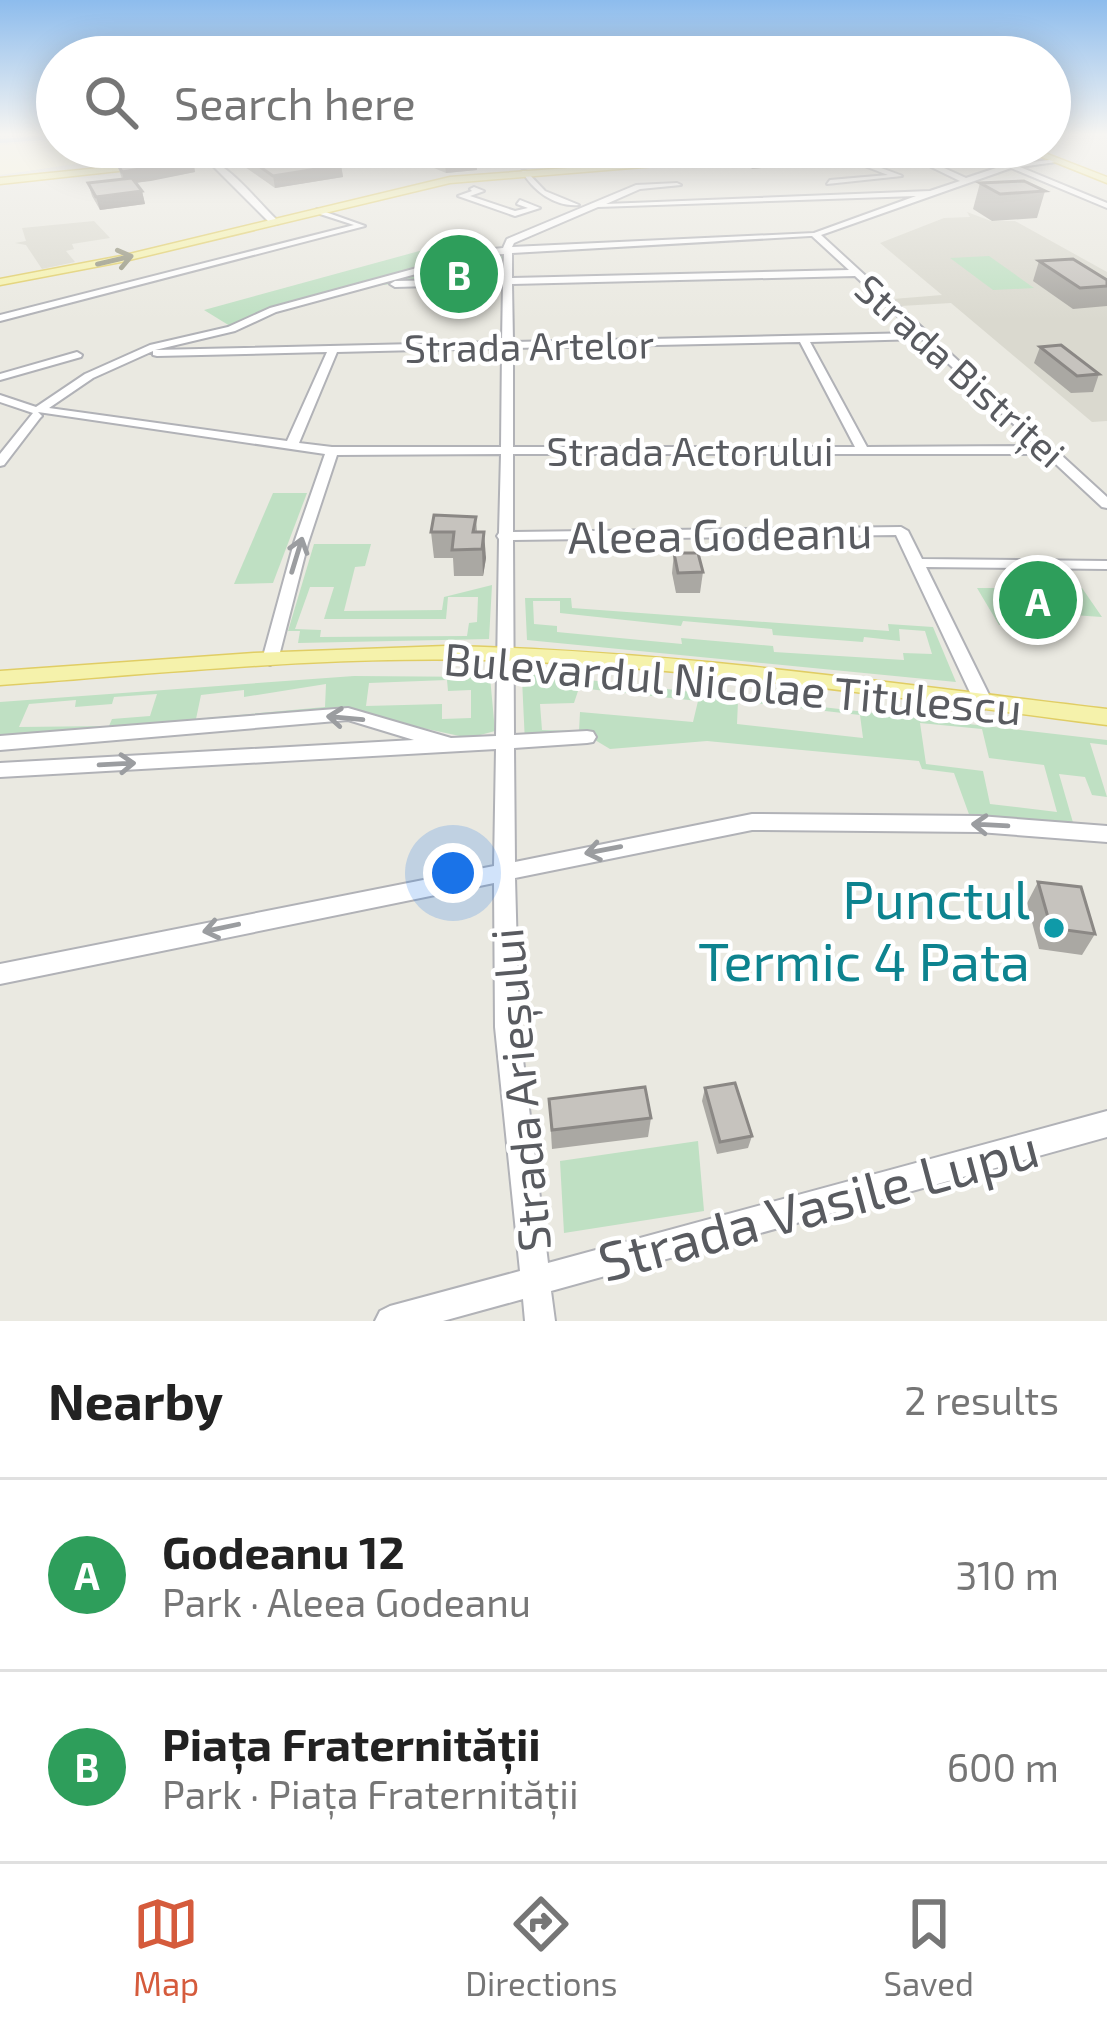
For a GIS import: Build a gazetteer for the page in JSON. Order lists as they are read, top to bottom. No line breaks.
{"streets":{"main road":["Bulevardul Nicolae Titulescu"],"street":["Strada Artelor","Strada Bistriței","Strada Actorului","Aleea Godeanu","Strada Arieșului","Strada Vasile Lupu"]},"crossings":[["Strada Artelor","Strada Bistriței"],["Strada Artelor","Strada Arieșului"],["Strada Bistriței","Strada Actorului"],["Strada Actorului","Strada Arieșului"],["Aleea Godeanu","Bulevardul Nicolae Titulescu"],["Aleea Godeanu","Strada Arieșului"],["Bulevardul Nicolae Titulescu","Strada Arieșului"],["Strada Arieșului","Strada Vasile Lupu"]],"places":["Punctul Termic 4 Pata"],"page":{"search":"Search here","pins":["B","A"],"heading":["Nearby","2 results"],"list":[{"mark":"A","name":"Godeanu 12","note":"Park · Aleea Godeanu","value":"310 m"},{"mark":"B","name":"Piața Fraternității","note":"Park · Piața Fraternității","value":"600 m"}],"nav":["Map","Directions","Saved"]}}
